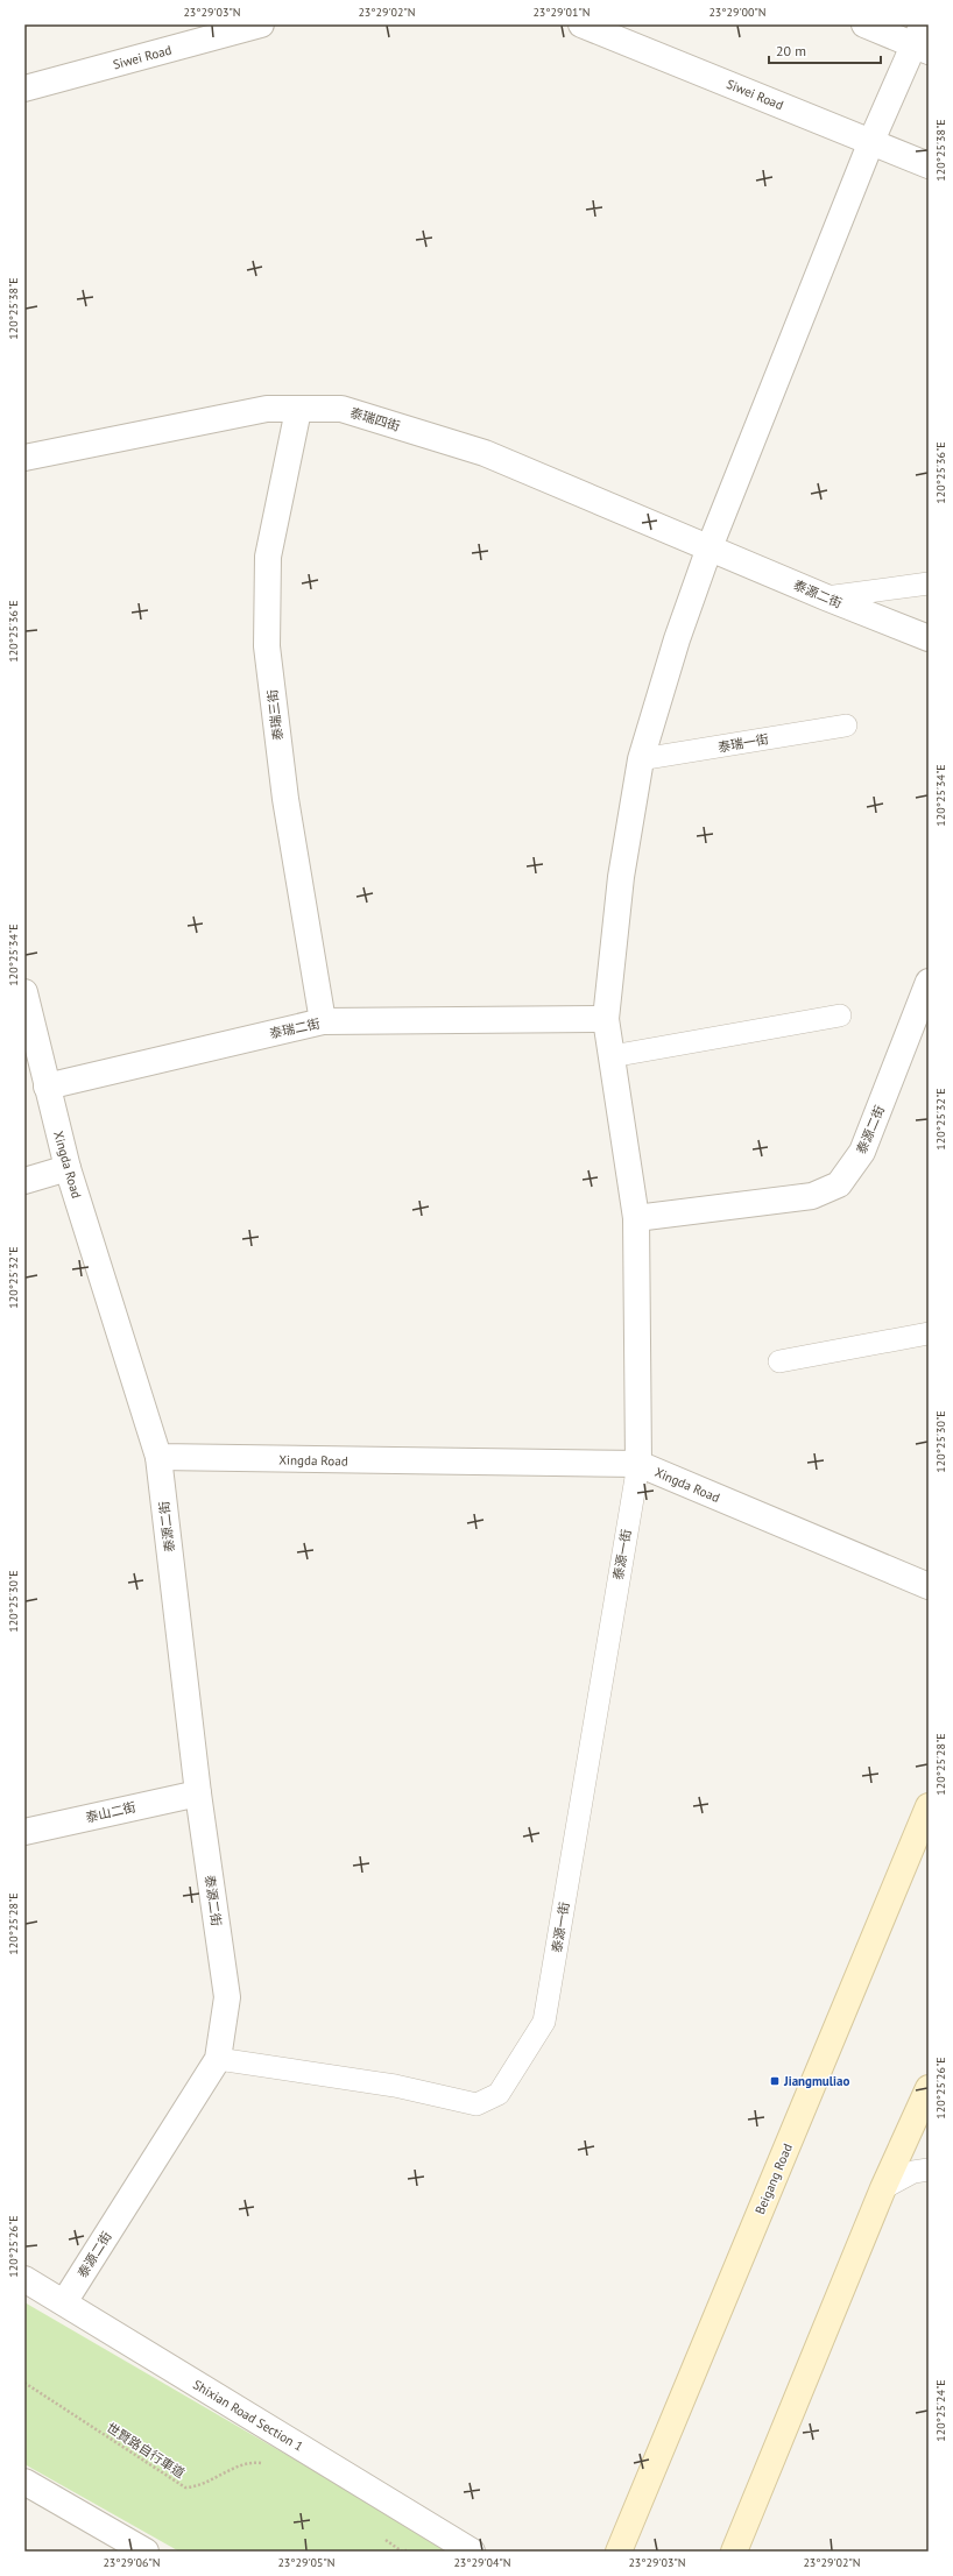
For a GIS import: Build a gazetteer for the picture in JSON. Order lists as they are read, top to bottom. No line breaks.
{"streets":{"main road":["Beigang Road"],"street":["Siwei Road","泰瑞四街","泰源二街","泰瑞三街","泰瑞二街","Xingda Road","泰山二街","Shixian Road Section 1"],"lane":["泰瑞一街","泰源一街"],"path":["世賢路自行車道"]},"crossings":[["泰瑞四街","泰源二街"],["泰瑞四街","泰瑞三街"],["泰源二街","Xingda Road"],["泰源二街","泰源一街"],["泰源二街","泰山二街"],["泰源二街","Shixian Road Section 1"],["泰瑞三街","泰瑞二街"],["泰瑞二街","Xingda Road"],["Xingda Road","泰源一街"]],"places":{"transit":["Jiangmuliao"]},"scale_bar":"20 m","coordinates":["23°29'03\"N","23°29'02\"N","23°29'01\"N","23°29'00\"N","120°25'38\"E","120°25'36\"E","120°25'34\"E","120°25'32\"E","120°25'30\"E","120°25'28\"E","120°25'26\"E","120°25'24\"E","23°29'06\"N","23°29'05\"N","23°29'04\"N"]}
